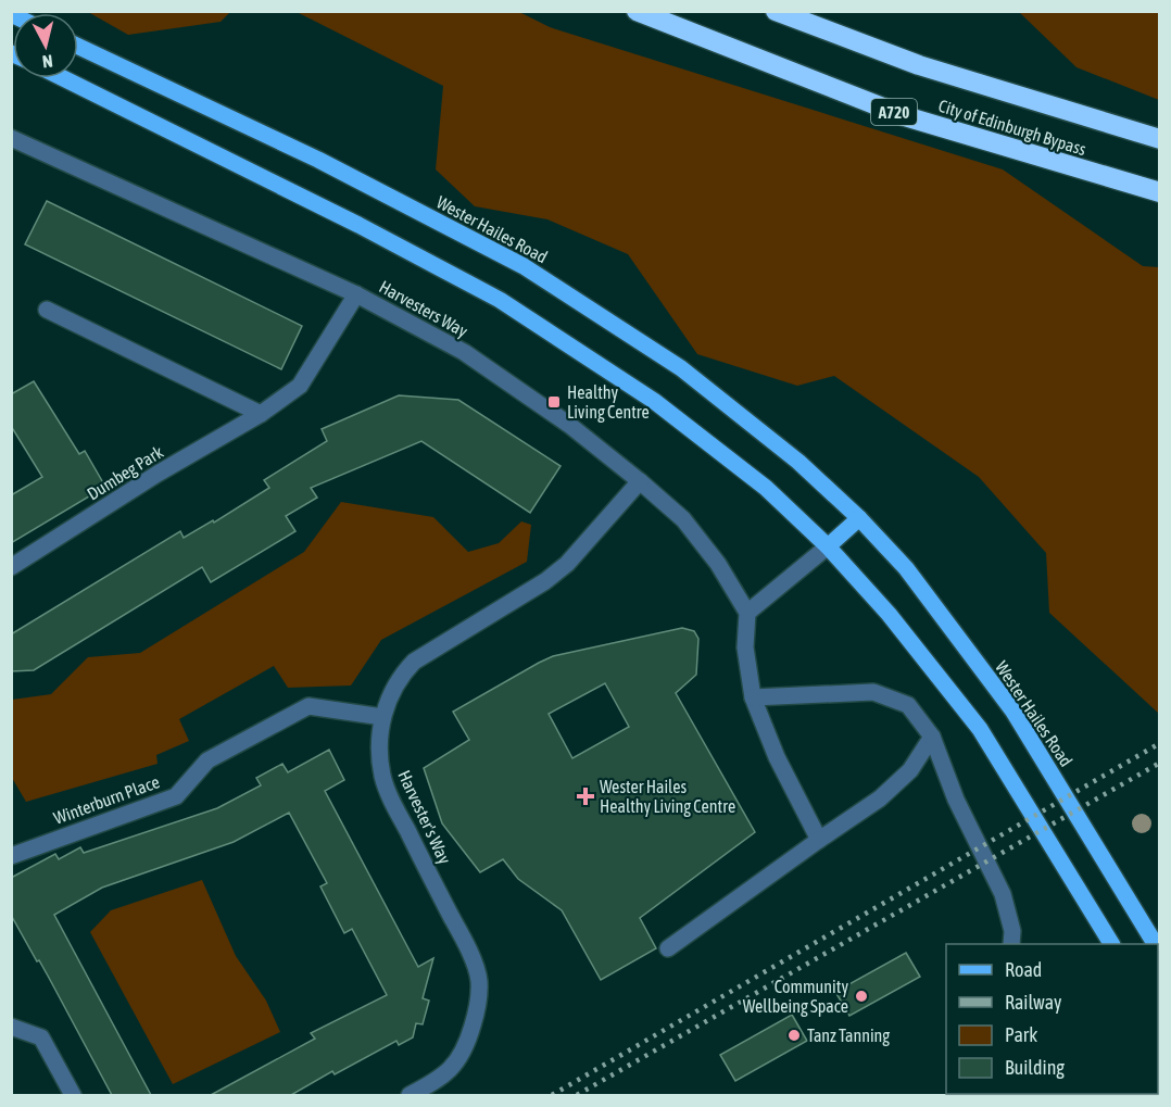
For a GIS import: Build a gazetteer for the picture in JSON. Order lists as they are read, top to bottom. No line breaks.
{"streets":{"highway":["A720","City of Edinburgh Bypass"],"main road":["Wester Hailes Road"],"street":["Harvesters Way","Dumbeg Park","Winterburn Place","Harvester's Way"]},"crossings":[["Harvesters Way","Dumbeg Park"],["Harvesters Way","Harvester's Way"],["Winterburn Place","Harvester's Way"]],"places":{"transit":["Healthy Living Centre"],"health":["Wester Hailes Healthy Living Centre"],"other":["Community Wellbeing Space","Tanz Tanning"]},"legend":["Road","Railway","Park","Building"],"north":"bottom"}
